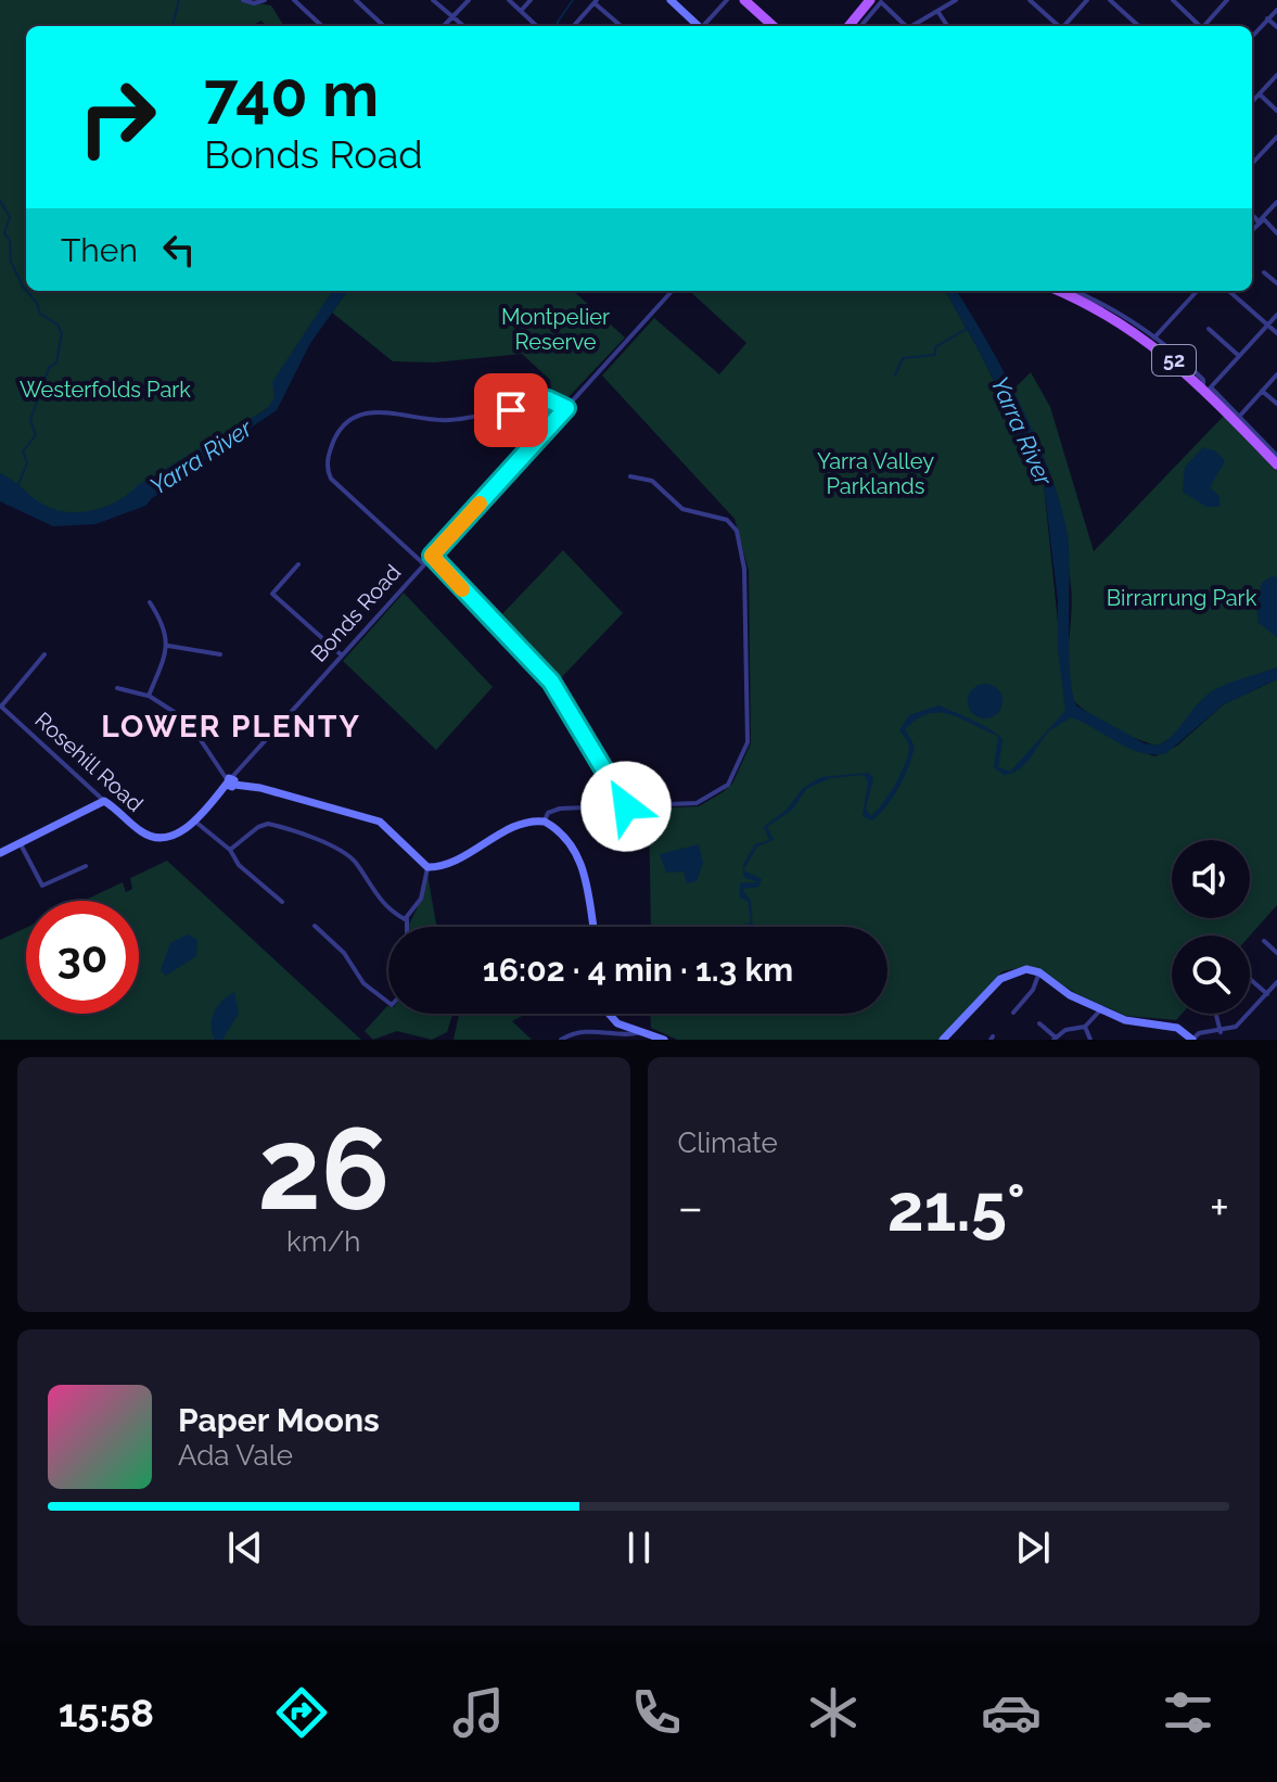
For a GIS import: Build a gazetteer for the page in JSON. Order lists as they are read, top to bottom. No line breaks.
{"streets":{"main road":["52"],"street":["Bonds Road","Rosehill Road"]},"crossings":[["Bonds Road","Rosehill Road"]],"districts":["LOWER PLENTY"],"water":["Yarra River"],"parks":["Montpelier Reserve","Westerfolds Park","Yarra Valley Parklands","Birrarrung Park"],"page":{"turn":["740 m","Bonds Road"],"then":"Then","limit":"30","trip":"16:02 · 4 min · 1.3 km","tile":[["26","km/h"],"Climate"],"heat":["−","21.5°","+"],"song":["Paper Moons","Ada Vale"],"tabs":"15:58"}}
